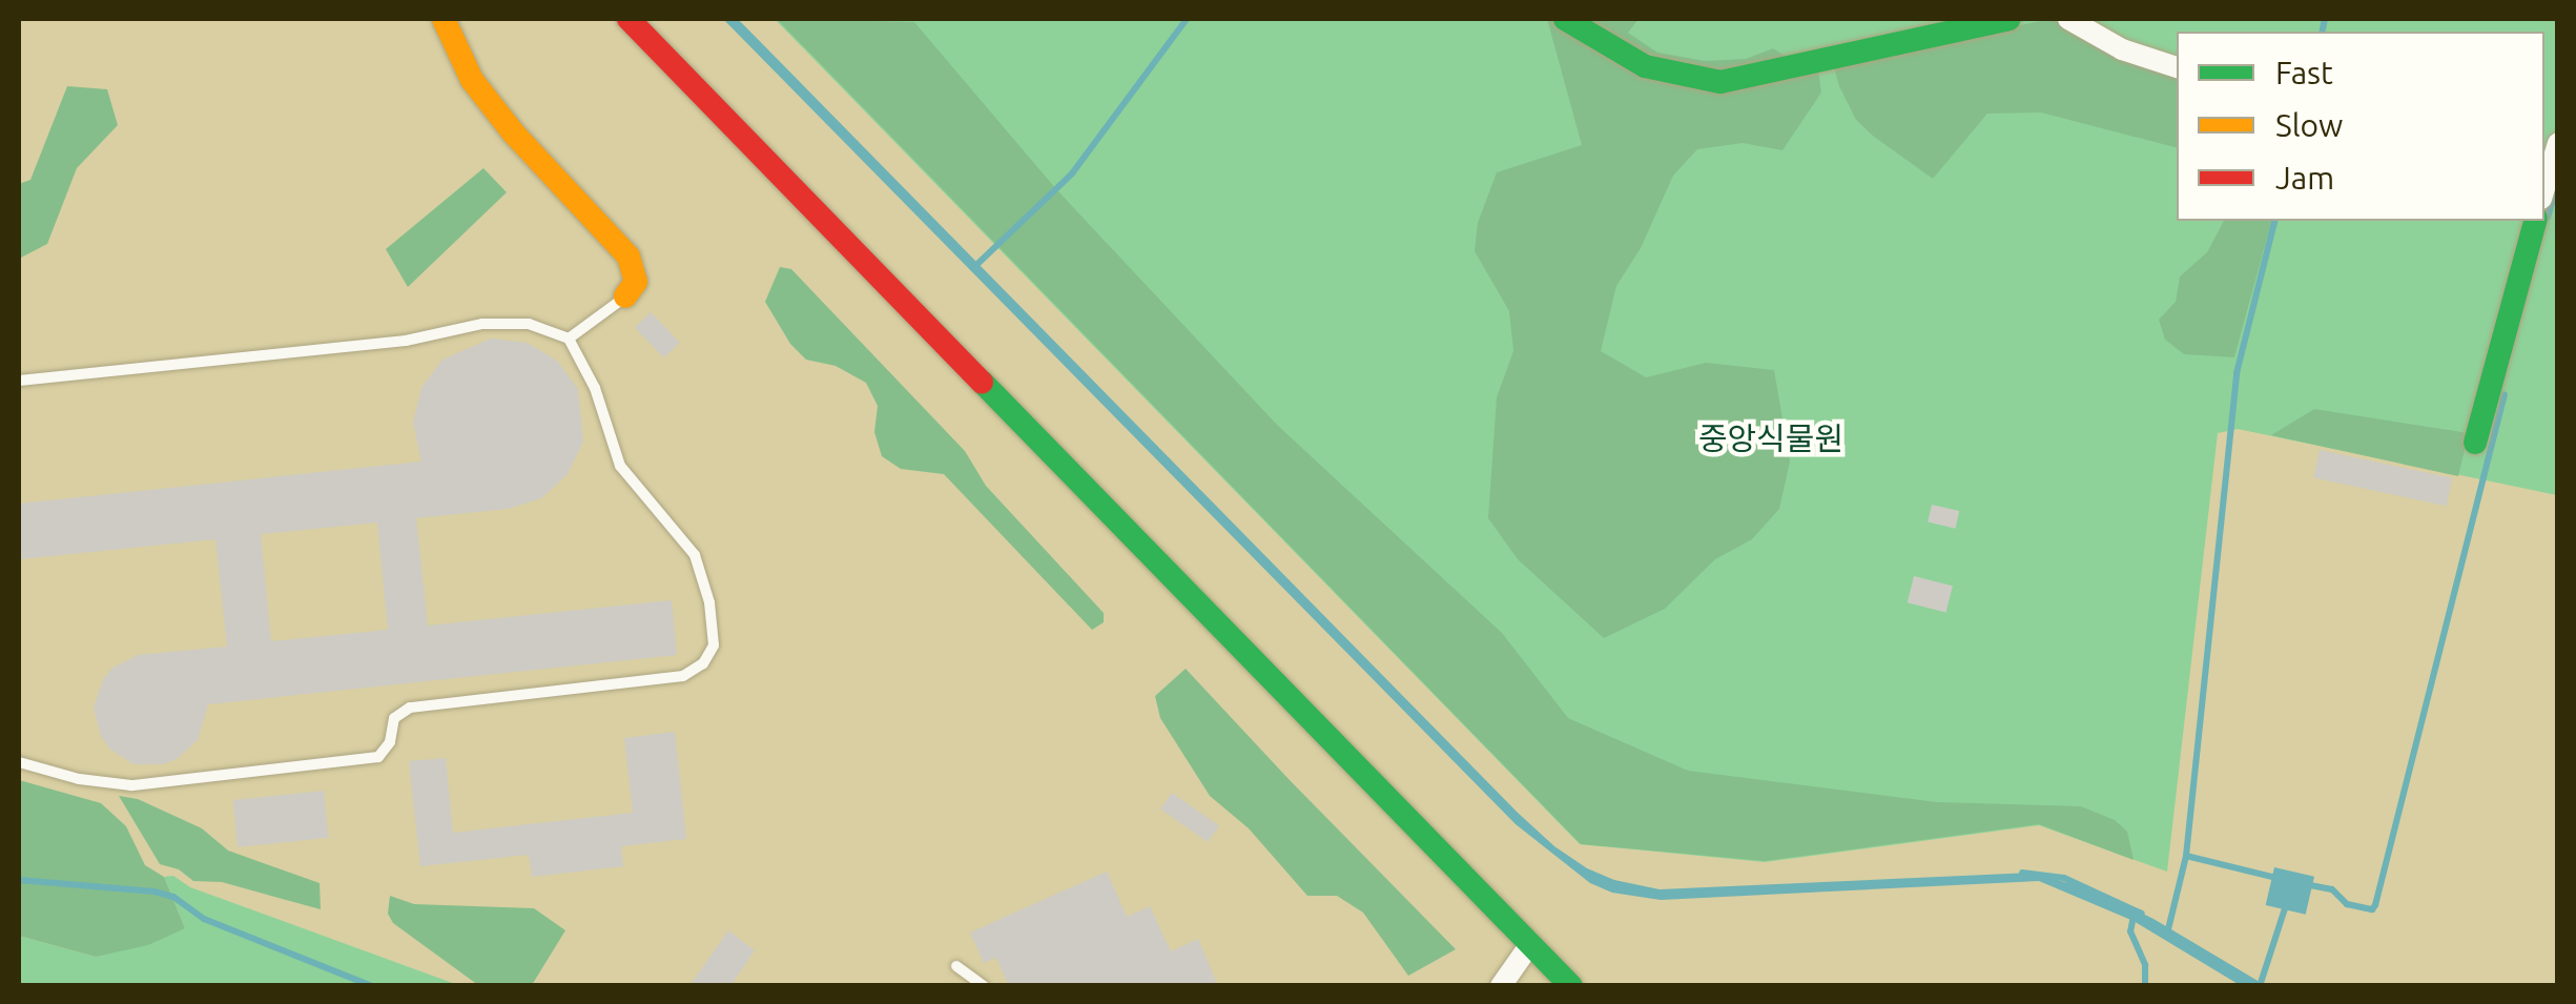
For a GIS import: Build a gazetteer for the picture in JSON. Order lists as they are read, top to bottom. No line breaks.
{"parks":["중앙식물원"],"legend":["Fast","Slow","Jam"]}
